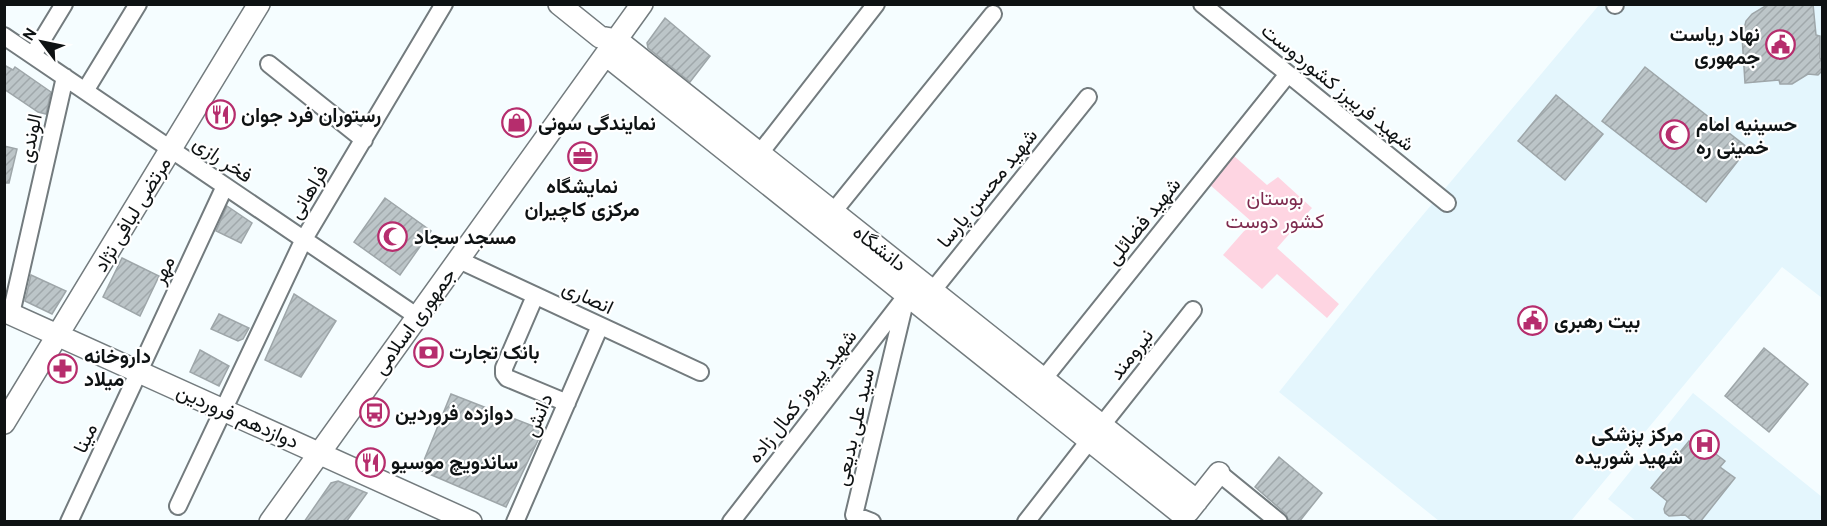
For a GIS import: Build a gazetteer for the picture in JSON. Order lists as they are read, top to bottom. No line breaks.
{"streets":{"main road":["مرتضی لبافی نژاد","دانشگاه","جمهوری اسلامی","دوازدهم فروردین"],"street":["شهید فریبرز کشوردوست","الوندی","فخر رازی","شهید محسن پارسا","فراهانی","شهید فضائلی","مهر","انصاری","نیرومند","شهید پیروز کمال زاده","دانش","سید علی بدیعی","مینا"]},"crossings":[["شهید فریبرز کشوردوست","شهید فضائلی"],["الوندی","فخر رازی"],["الوندی","دوازدهم فروردین"],["فخر رازی","فراهانی"],["فخر رازی","مرتضی لبافی نژاد"],["فخر رازی","مهر"],["فخر رازی","جمهوری اسلامی"],["شهید محسن پارسا","دانشگاه"],["شهید محسن پارسا","شهید پیروز کمال زاده"],["شهید محسن پارسا","سید علی بدیعی"],["فراهانی","دوازدهم فروردین"],["مرتضی لبافی نژاد","دوازدهم فروردین"],["شهید فضائلی","دانشگاه"],["دانشگاه","جمهوری اسلامی"],["دانشگاه","نیرومند"],["دانشگاه","شهید پیروز کمال زاده"],["دانشگاه","سید علی بدیعی"],["مهر","دوازدهم فروردین"],["مهر","مینا"],["انصاری","جمهوری اسلامی"],["انصاری","دانش"],["جمهوری اسلامی","دوازدهم فروردین"],["شهید پیروز کمال زاده","سید علی بدیعی"],["دوازدهم فروردین","مینا"]],"parks":["بوستان کشور دوست"],"places":{"public building":["نهاد ریاست جمهوری","بیت رهبری"],"restaurant":["رستوران فرد جوان","ساندویچ موسیو"],"shop":["نمایندگی سونی"],"mosque":["حسینیه امام خمینی ره","مسجد سجاد"],"office":["نمایشگاه مرکزی کاچیران"],"bank":["بانک تجارت"],"pharmacy":["داروخانه میلاد"],"bus stop":["دوازده فروردین"],"hospital":["مرکز پزشکی شهید شوریده"]},"north":"top left"}
